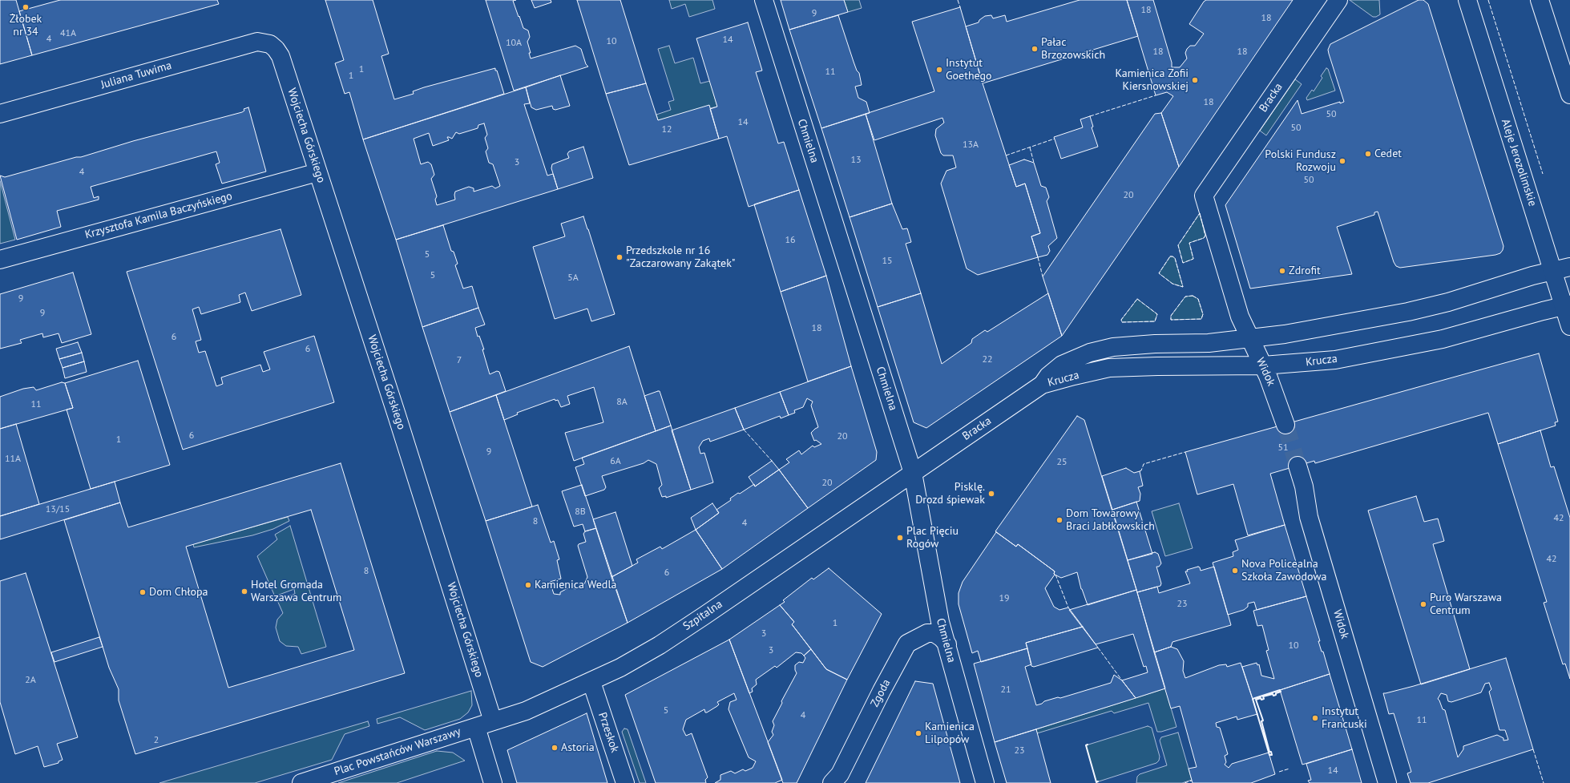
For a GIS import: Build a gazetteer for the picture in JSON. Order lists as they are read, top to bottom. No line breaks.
{"streets":{"street":["Juliana Tuwima","Bracka","Wojciecha Górskiego","Chmielna","Aleje Jerozolimskie","Krzysztofa Kamila Baczyńskiego","Krucza","Widok","Szpitalna","Zgoda","Przeskok","Plac Powstańców Warszawy"]},"crossings":[["Juliana Tuwima","Wojciecha Górskiego"],["Bracka","Chmielna"],["Bracka","Krucza"],["Bracka","Widok"],["Bracka","Szpitalna"],["Wojciecha Górskiego","Krzysztofa Kamila Baczyńskiego"],["Wojciecha Górskiego","Szpitalna"],["Chmielna","Szpitalna"],["Chmielna","Zgoda"],["Aleje Jerozolimskie","Krucza"],["Krucza","Widok"],["Szpitalna","Przeskok"],["Szpitalna","Plac Powstańców Warszawy"]],"places":["Żłobek nr 34","Pałac Brzozowskich","Instytut Goethego","Kamienica Zofii Kiersnowskiej","Cedet","Polski Fundusz Rozwoju","Przedszkole nr 16 \"Zaczarowany Zakątek\"","Zdrofit","Pisklę. Drozd śpiewak","Dom Towarowy Braci Jabłkowskich","Plac Pięciu Rogów","Nova Policealna Szkoła Zawodowa","Kamienica Wedla","Hotel Gromada Warszawa Centrum","Dom Chłopa","Puro Warszawa Centrum","Instytut Francuski","Kamienica Lilpopów","Astoria"],"house_numbers":["18","9","18","41A","4","14","10","10A","18","18","1","11","1","18","50","14","50","12","13A","13","3","4","50","20","16","5","15","5","5A","9","9","18","6","6","22","7","8A","11","6","20","1","51","9","11A","6A","25","20","13/15","8B","42","8","4","42","8","6","19","23","1","3","10","3","2A","21","5","4","11","2","23","14"]}
